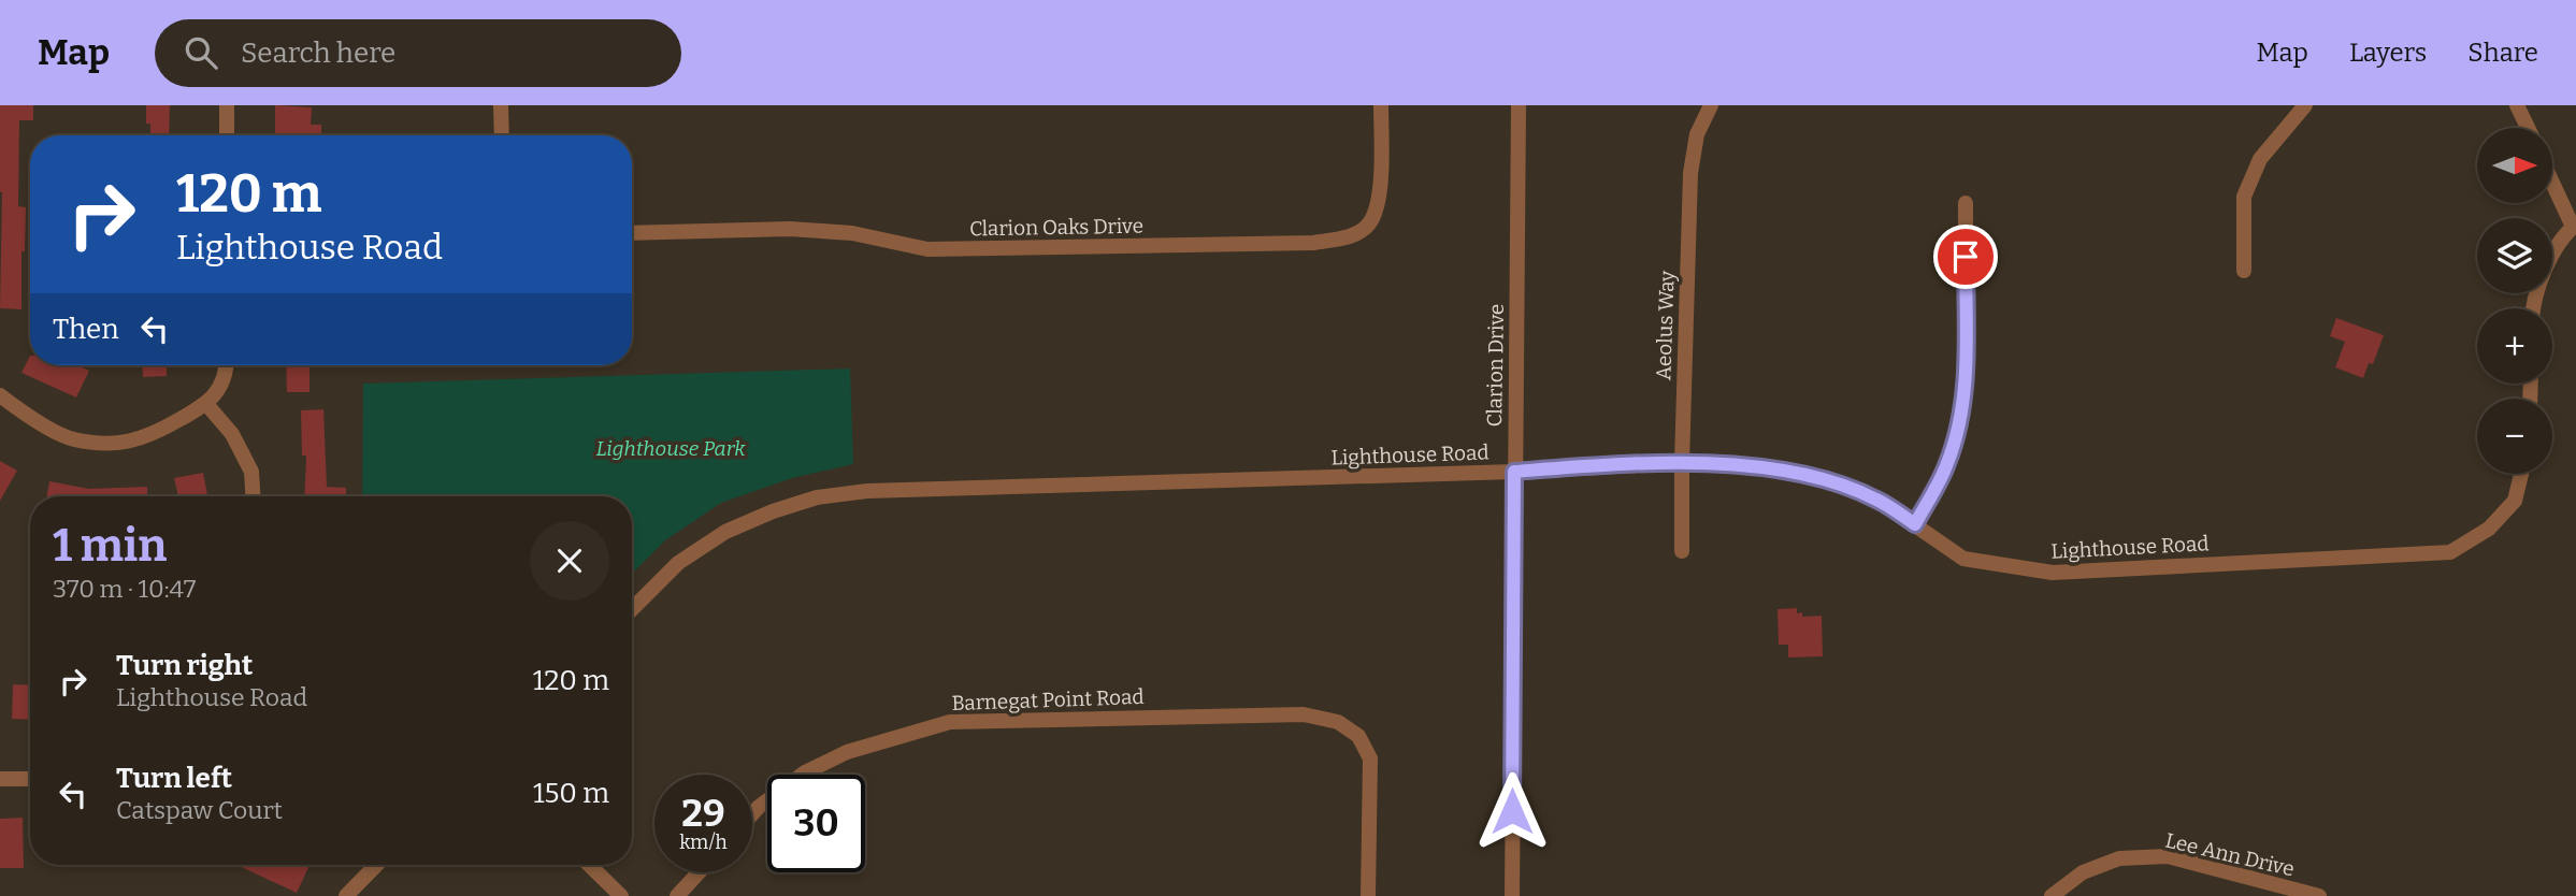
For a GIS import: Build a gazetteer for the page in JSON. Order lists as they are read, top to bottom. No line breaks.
{"streets":{"street":["Clarion Oaks Drive","Aeolus Way","Clarion Drive","Lighthouse Road","Barnegat Point Road","Lee Ann Drive"]},"crossings":[["Aeolus Way","Lighthouse Road"],["Clarion Drive","Lighthouse Road"]],"parks":["Lighthouse Park"],"north":"right","page":{"header":"Map","search":"Search here","nav":["Map","Layers","Share"],"map_buttons":["+","−"],"turn":["120 m","Lighthouse Road"],"then":"Then","heading":["1 min","370 m · 10:47"],"list":[{"name":"Turn right","note":"Lighthouse Road","value":"120 m"},{"name":"Turn left","note":"Catspaw Court","value":"150 m"}],"speed":"29 km/h","limit":"30"}}
